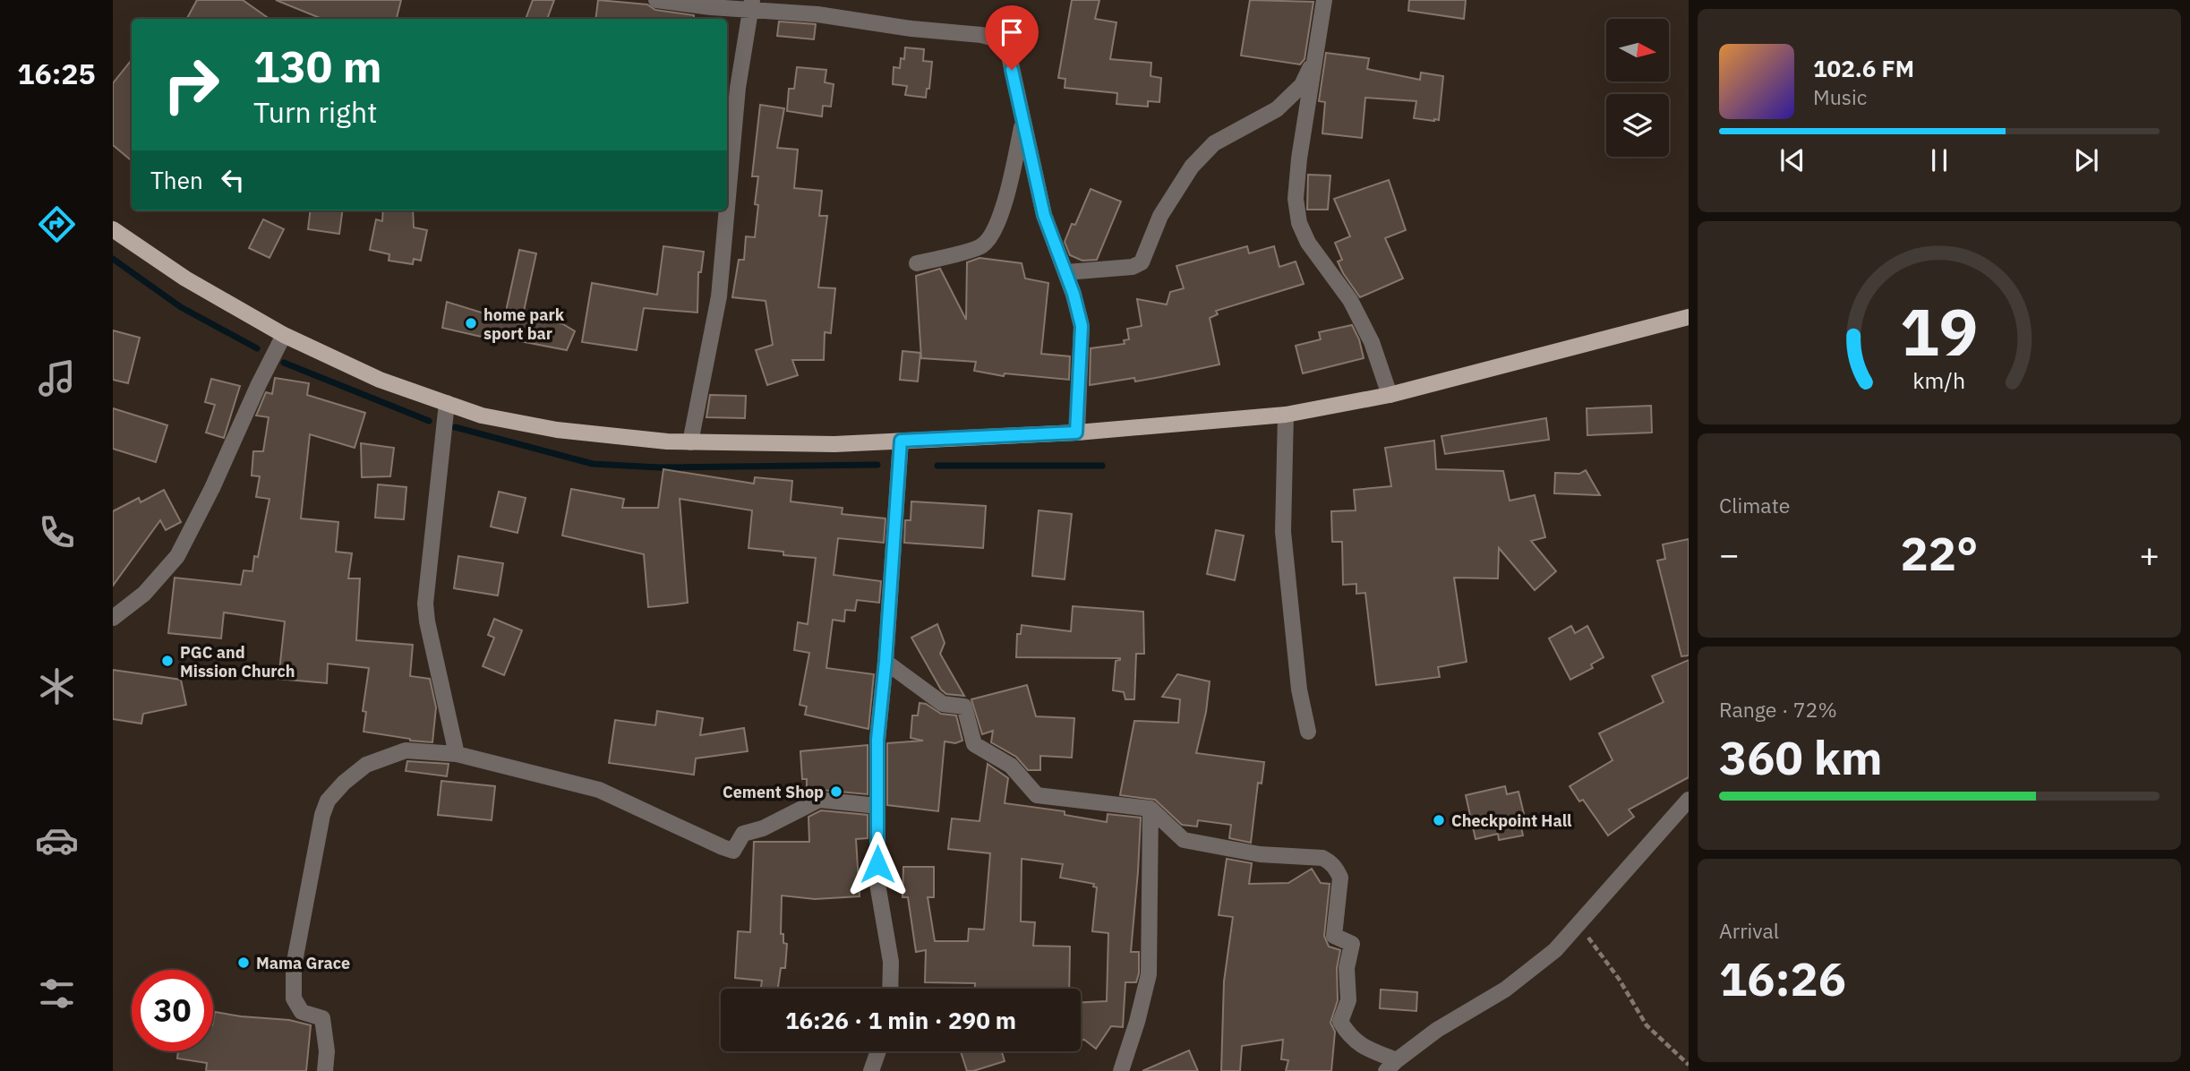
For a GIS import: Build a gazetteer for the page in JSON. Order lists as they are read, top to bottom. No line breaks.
{"places":["home park sport bar","PGC and Mission Church","Cement Shop","Checkpoint Hall","Mama Grace"],"north":"right","page":{"tabs":"16:25","turn":["130 m","Turn right"],"song":["102.6 FM","Music"],"then":"Then","tile":["Climate",["Range · 72%","360 km"],["Arrival","16:26"]],"heat":["−","22°","+"],"limit":"30","trip":"16:26 · 1 min · 290 m","gauge":["19","km/h"]}}
